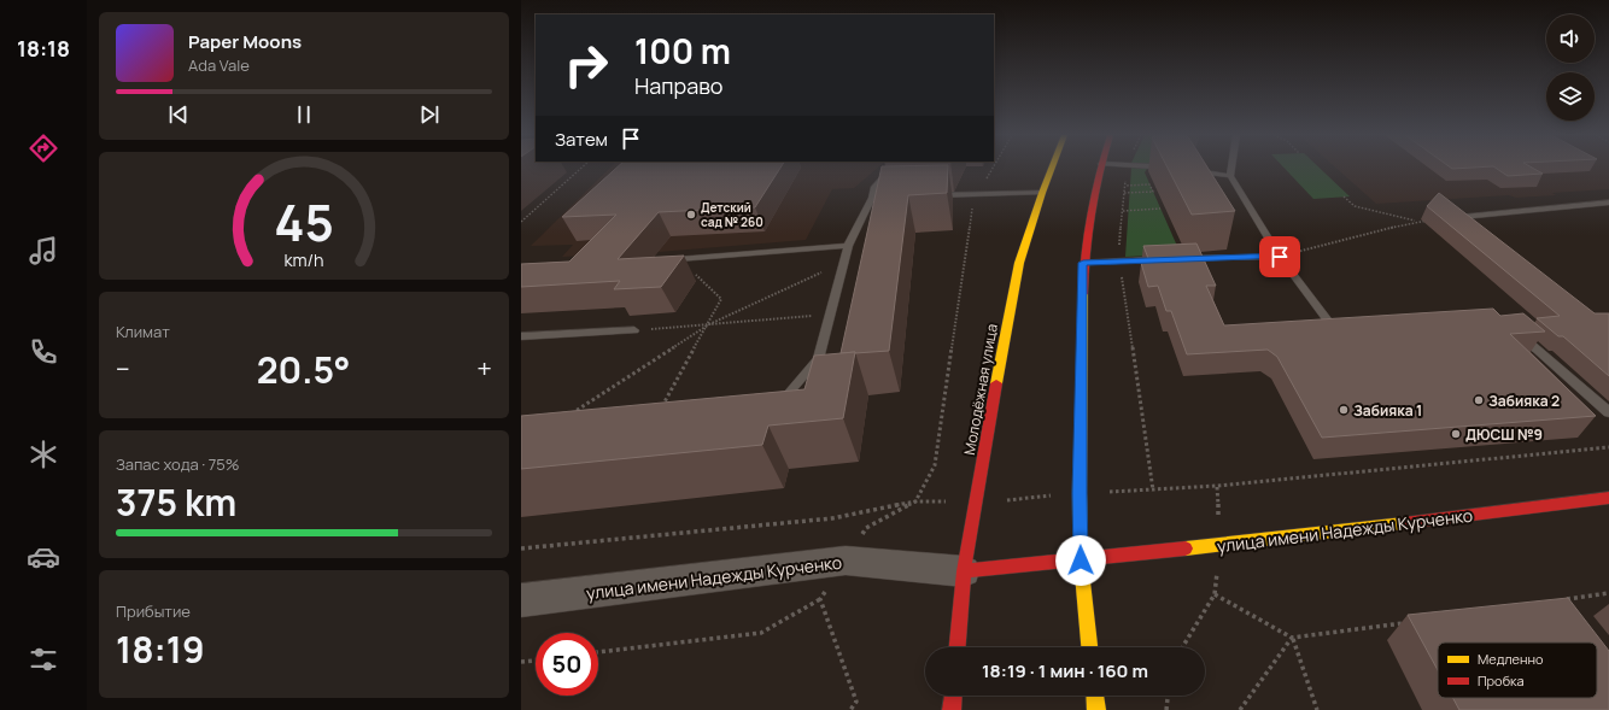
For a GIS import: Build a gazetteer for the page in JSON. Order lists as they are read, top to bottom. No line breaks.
{"streets":{"main road":["Молодёжная улица","улица имени Надежды Курченко"]},"crossings":[["Молодёжная улица","улица имени Надежды Курченко"]],"places":["Детский сад № 260","Забияка 2","Забияка 1","ДЮСШ №9"],"legend":["Медленно","Пробка"],"page":{"tabs":"18:18","turn":["100 m","Направо"],"song":["Paper Moons","Ada Vale"],"then":"Затем","tile":["Климат",["Запас хода · 75%","375 km"],["Прибытие","18:19"]],"heat":["−","20.5°","+"],"limit":"50","trip":"18:19 · 1 мин · 160 m","gauge":["45","km/h"]}}
